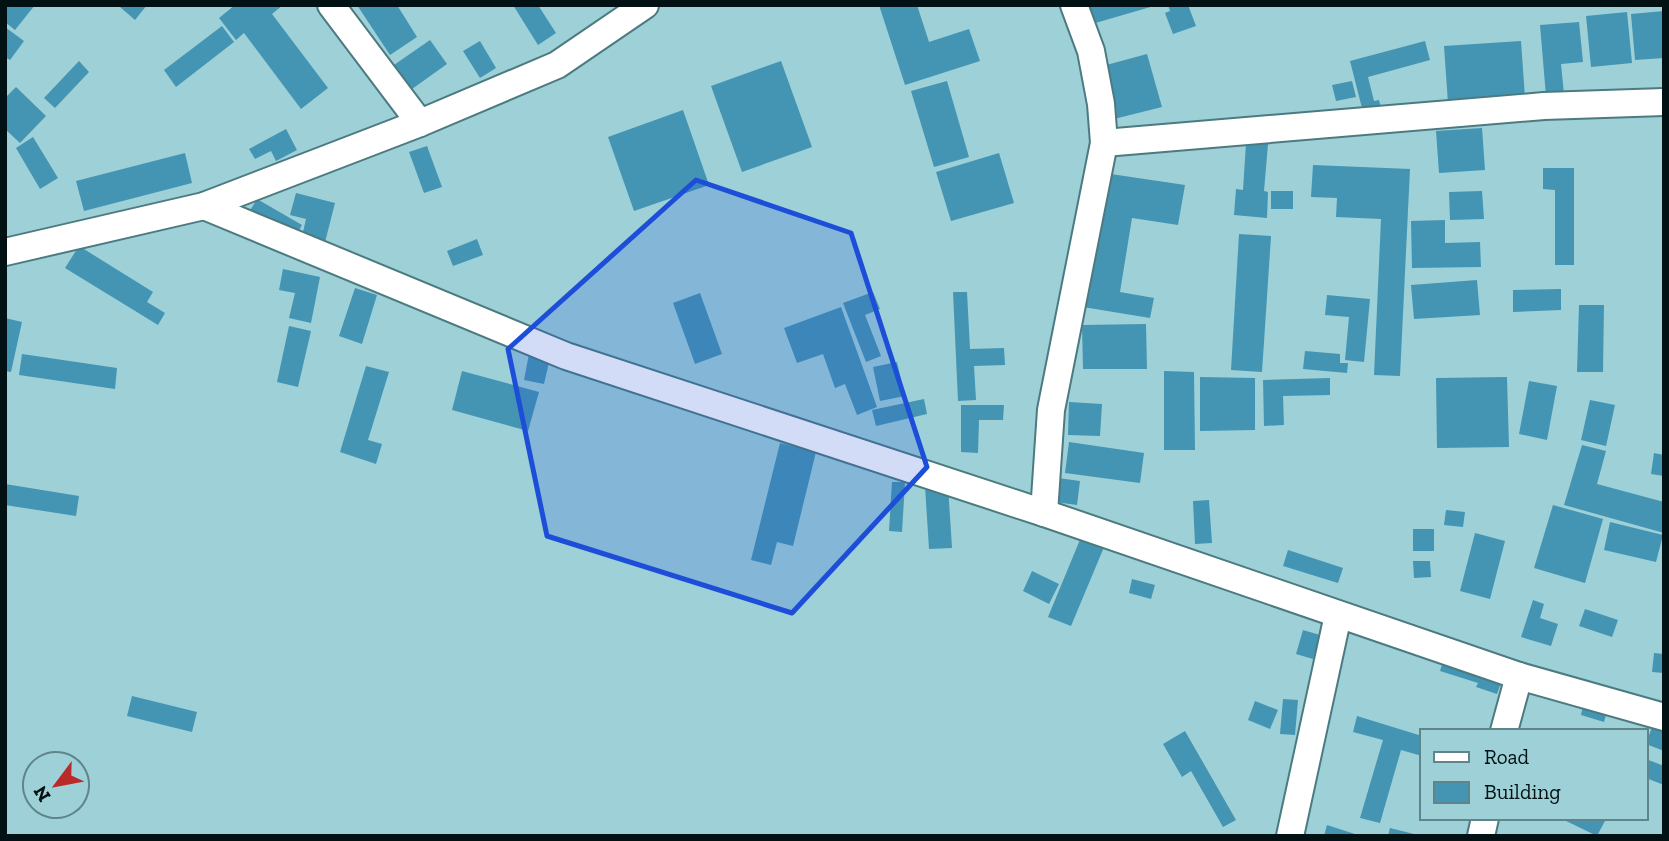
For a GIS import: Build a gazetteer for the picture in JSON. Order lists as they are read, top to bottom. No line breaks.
{"legend":["Road","Building"],"north":"bottom left"}
